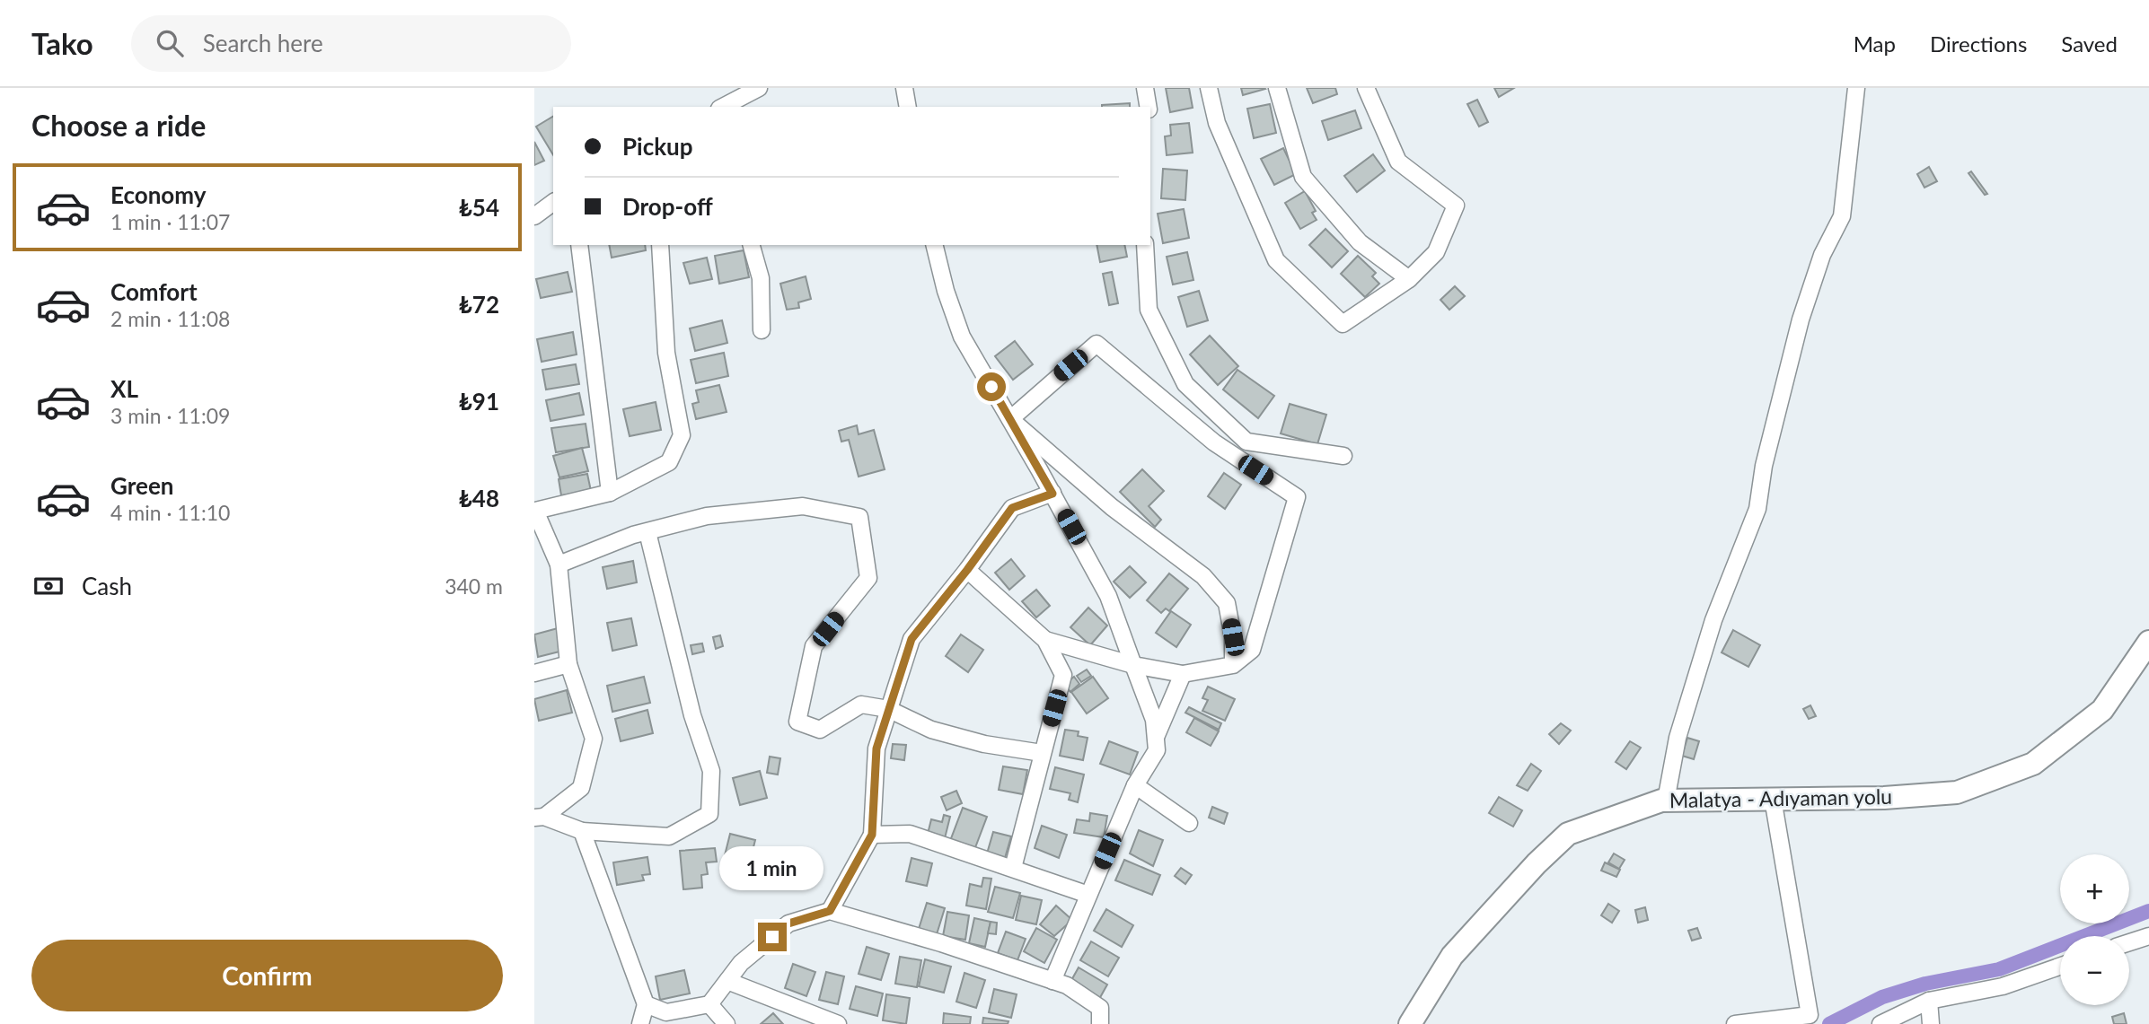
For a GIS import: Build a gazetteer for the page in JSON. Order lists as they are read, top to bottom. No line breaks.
{"streets":{"main road":["Malatya - Adıyaman yolu"]},"page":{"header":"Tako","search":"Search here","nav":["Map","Directions","Saved"],"heading":"Choose a ride","banner":["Pickup","Drop-off"],"list":[{"name":"Economy","note":"1 min · 11:07","value":"₺54"},{"name":"Comfort","note":"2 min · 11:08","value":"₺72"},{"name":"XL","note":"3 min · 11:09","value":"₺91"},{"name":"Green","note":"4 min · 11:10","value":"₺48"}],"pay":["Cash","340 m"],"bubble":"1 min","map_buttons":["+","−"],"buttons":"Confirm"}}
